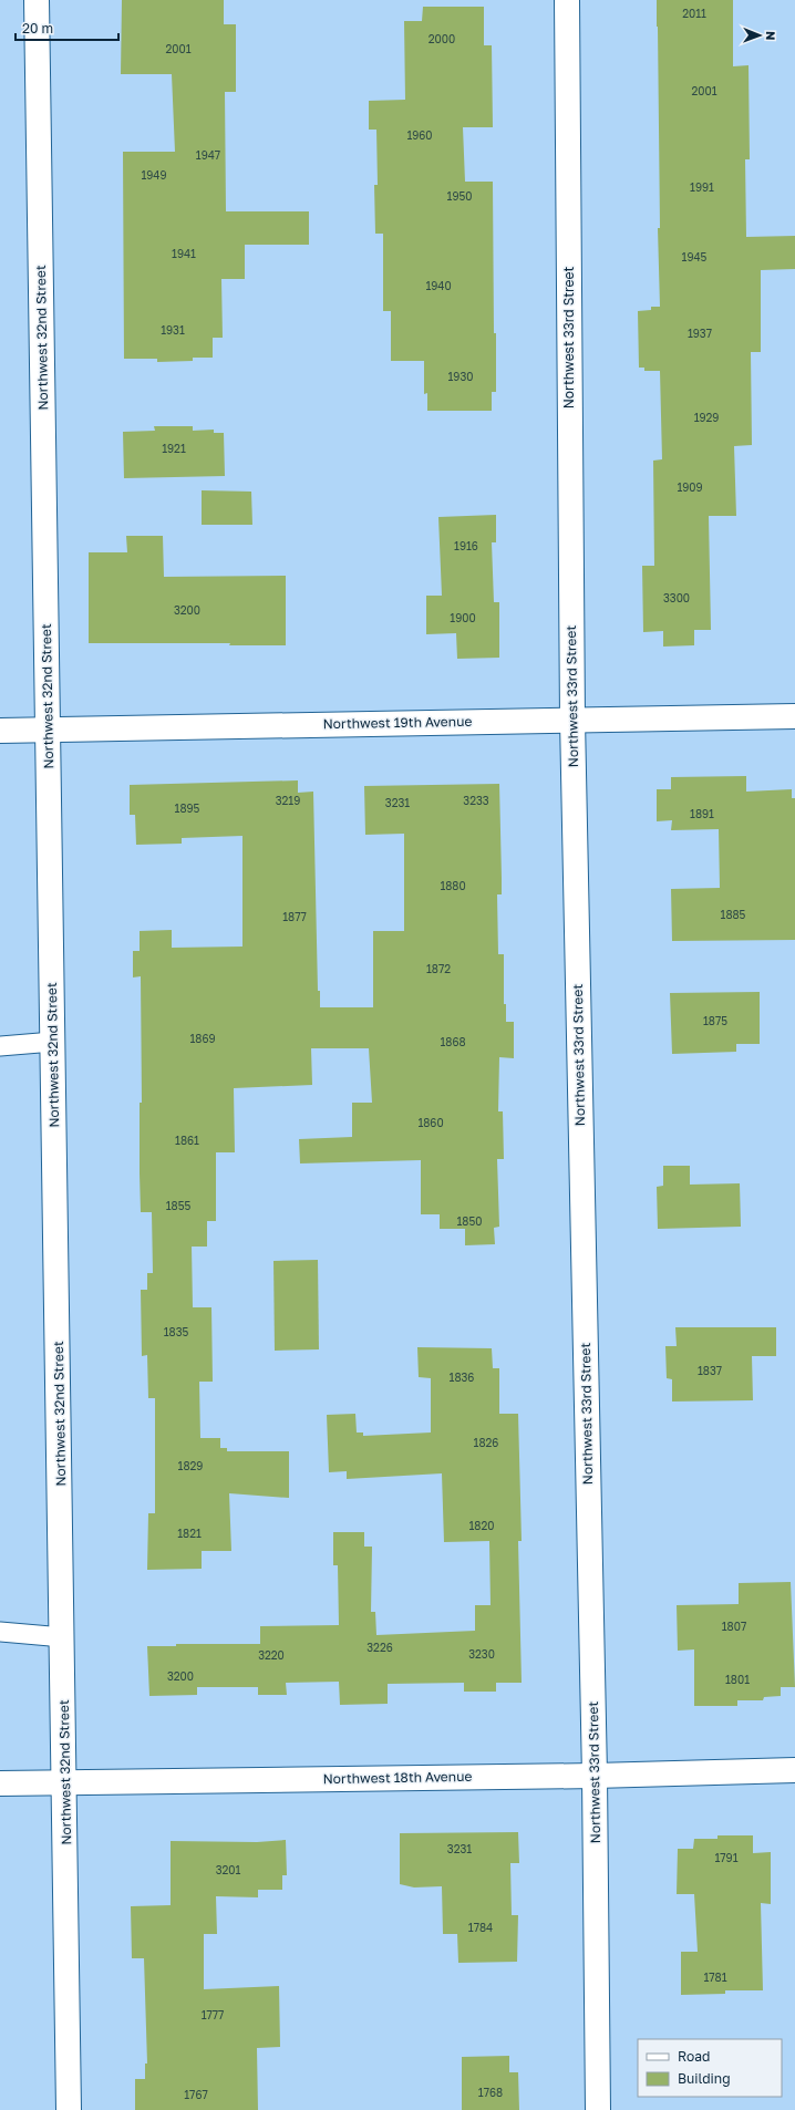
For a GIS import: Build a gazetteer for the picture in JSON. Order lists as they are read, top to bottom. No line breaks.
{"streets":{"street":["Northwest 32nd Street","Northwest 33rd Street","Northwest 19th Avenue","Northwest 18th Avenue"]},"crossings":[["Northwest 32nd Street","Northwest 19th Avenue"],["Northwest 32nd Street","Northwest 18th Avenue"],["Northwest 33rd Street","Northwest 19th Avenue"],["Northwest 33rd Street","Northwest 18th Avenue"]],"house_numbers":["2011","2000","2001","2001","1960","1947","1949","1991","1950","1941","1945","1940","1931","1937","1930","1929","1921","1909","1916","3300","3200","1900","3219","3233","3231","1895","1891","1880","1885","1877","1872","1875","1869","1868","1860","1861","1855","1850","1835","1837","1836","1826","1829","1820","1821","1807","3226","3230","3220","3200","1801","3231","1791","3201","1784","1781","1777","1768","1767"],"legend":["Road","Building"],"scale_bar":"20 m","north":"right"}
